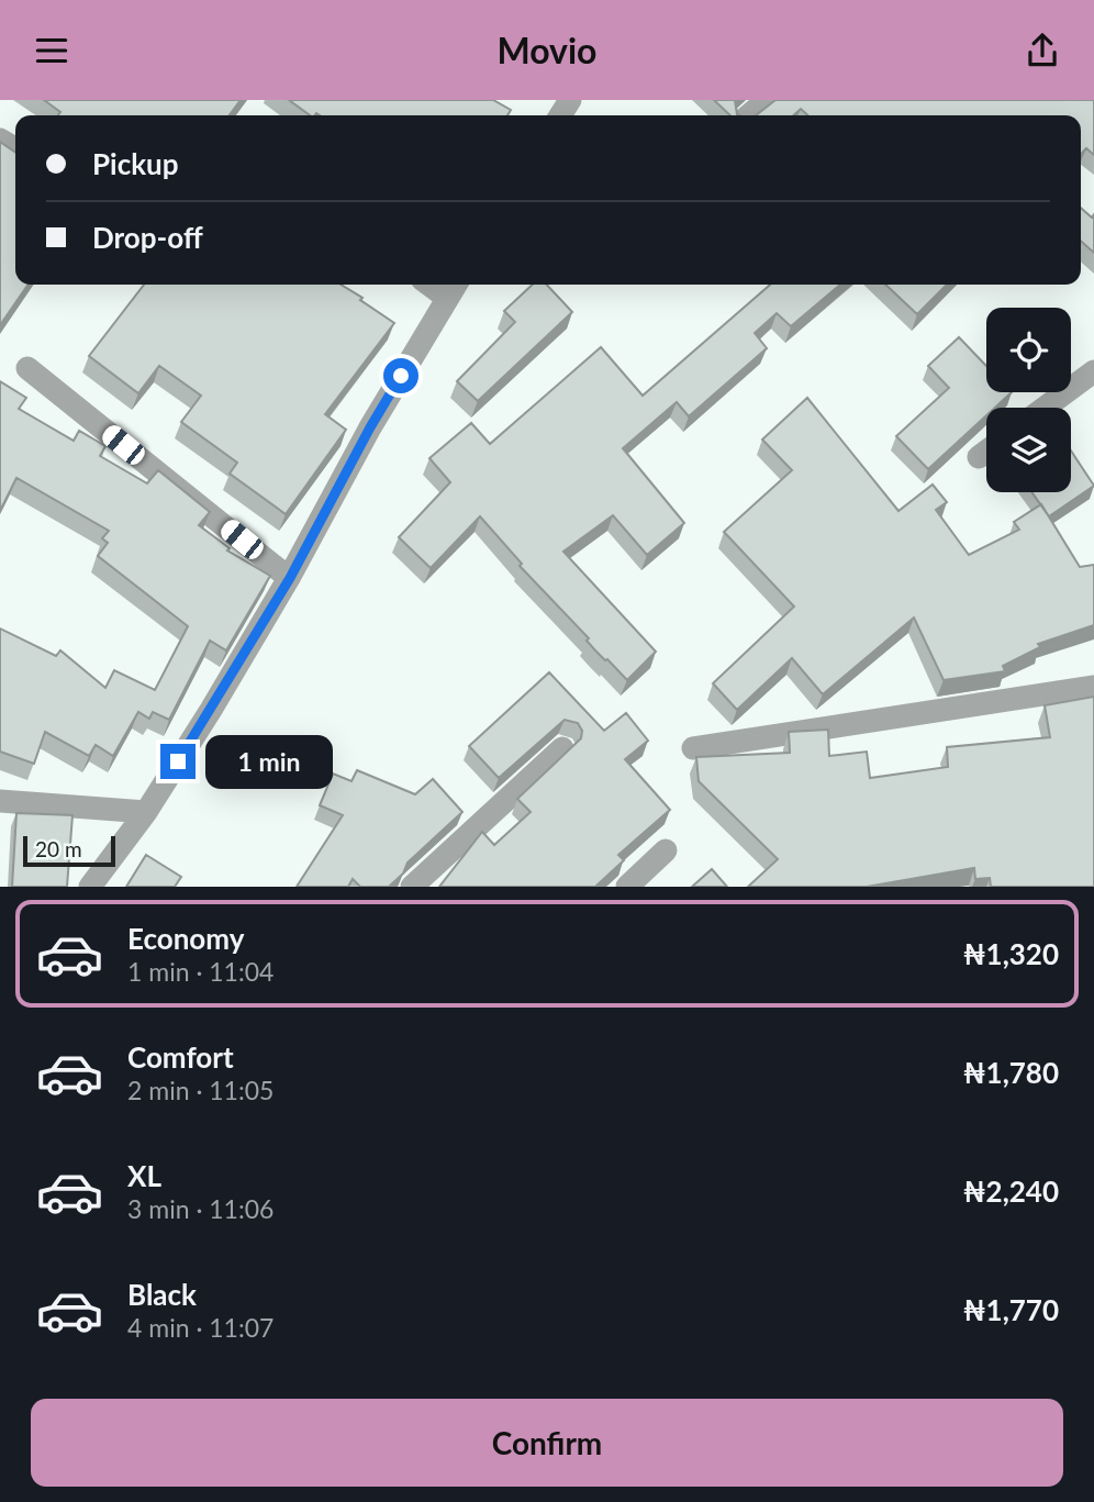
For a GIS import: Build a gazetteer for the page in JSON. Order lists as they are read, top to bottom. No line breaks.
{"scale_bar":"20 m","page":{"header":"Movio","banner":["Pickup","Drop-off"],"bubble":"1 min","scale":"20 m","list":[{"name":"Economy","note":"1 min · 11:04","value":"₦1,320"},{"name":"Comfort","note":"2 min · 11:05","value":"₦1,780"},{"name":"XL","note":"3 min · 11:06","value":"₦2,240"},{"name":"Black","note":"4 min · 11:07","value":"₦1,770"}],"buttons":"Confirm"}}
